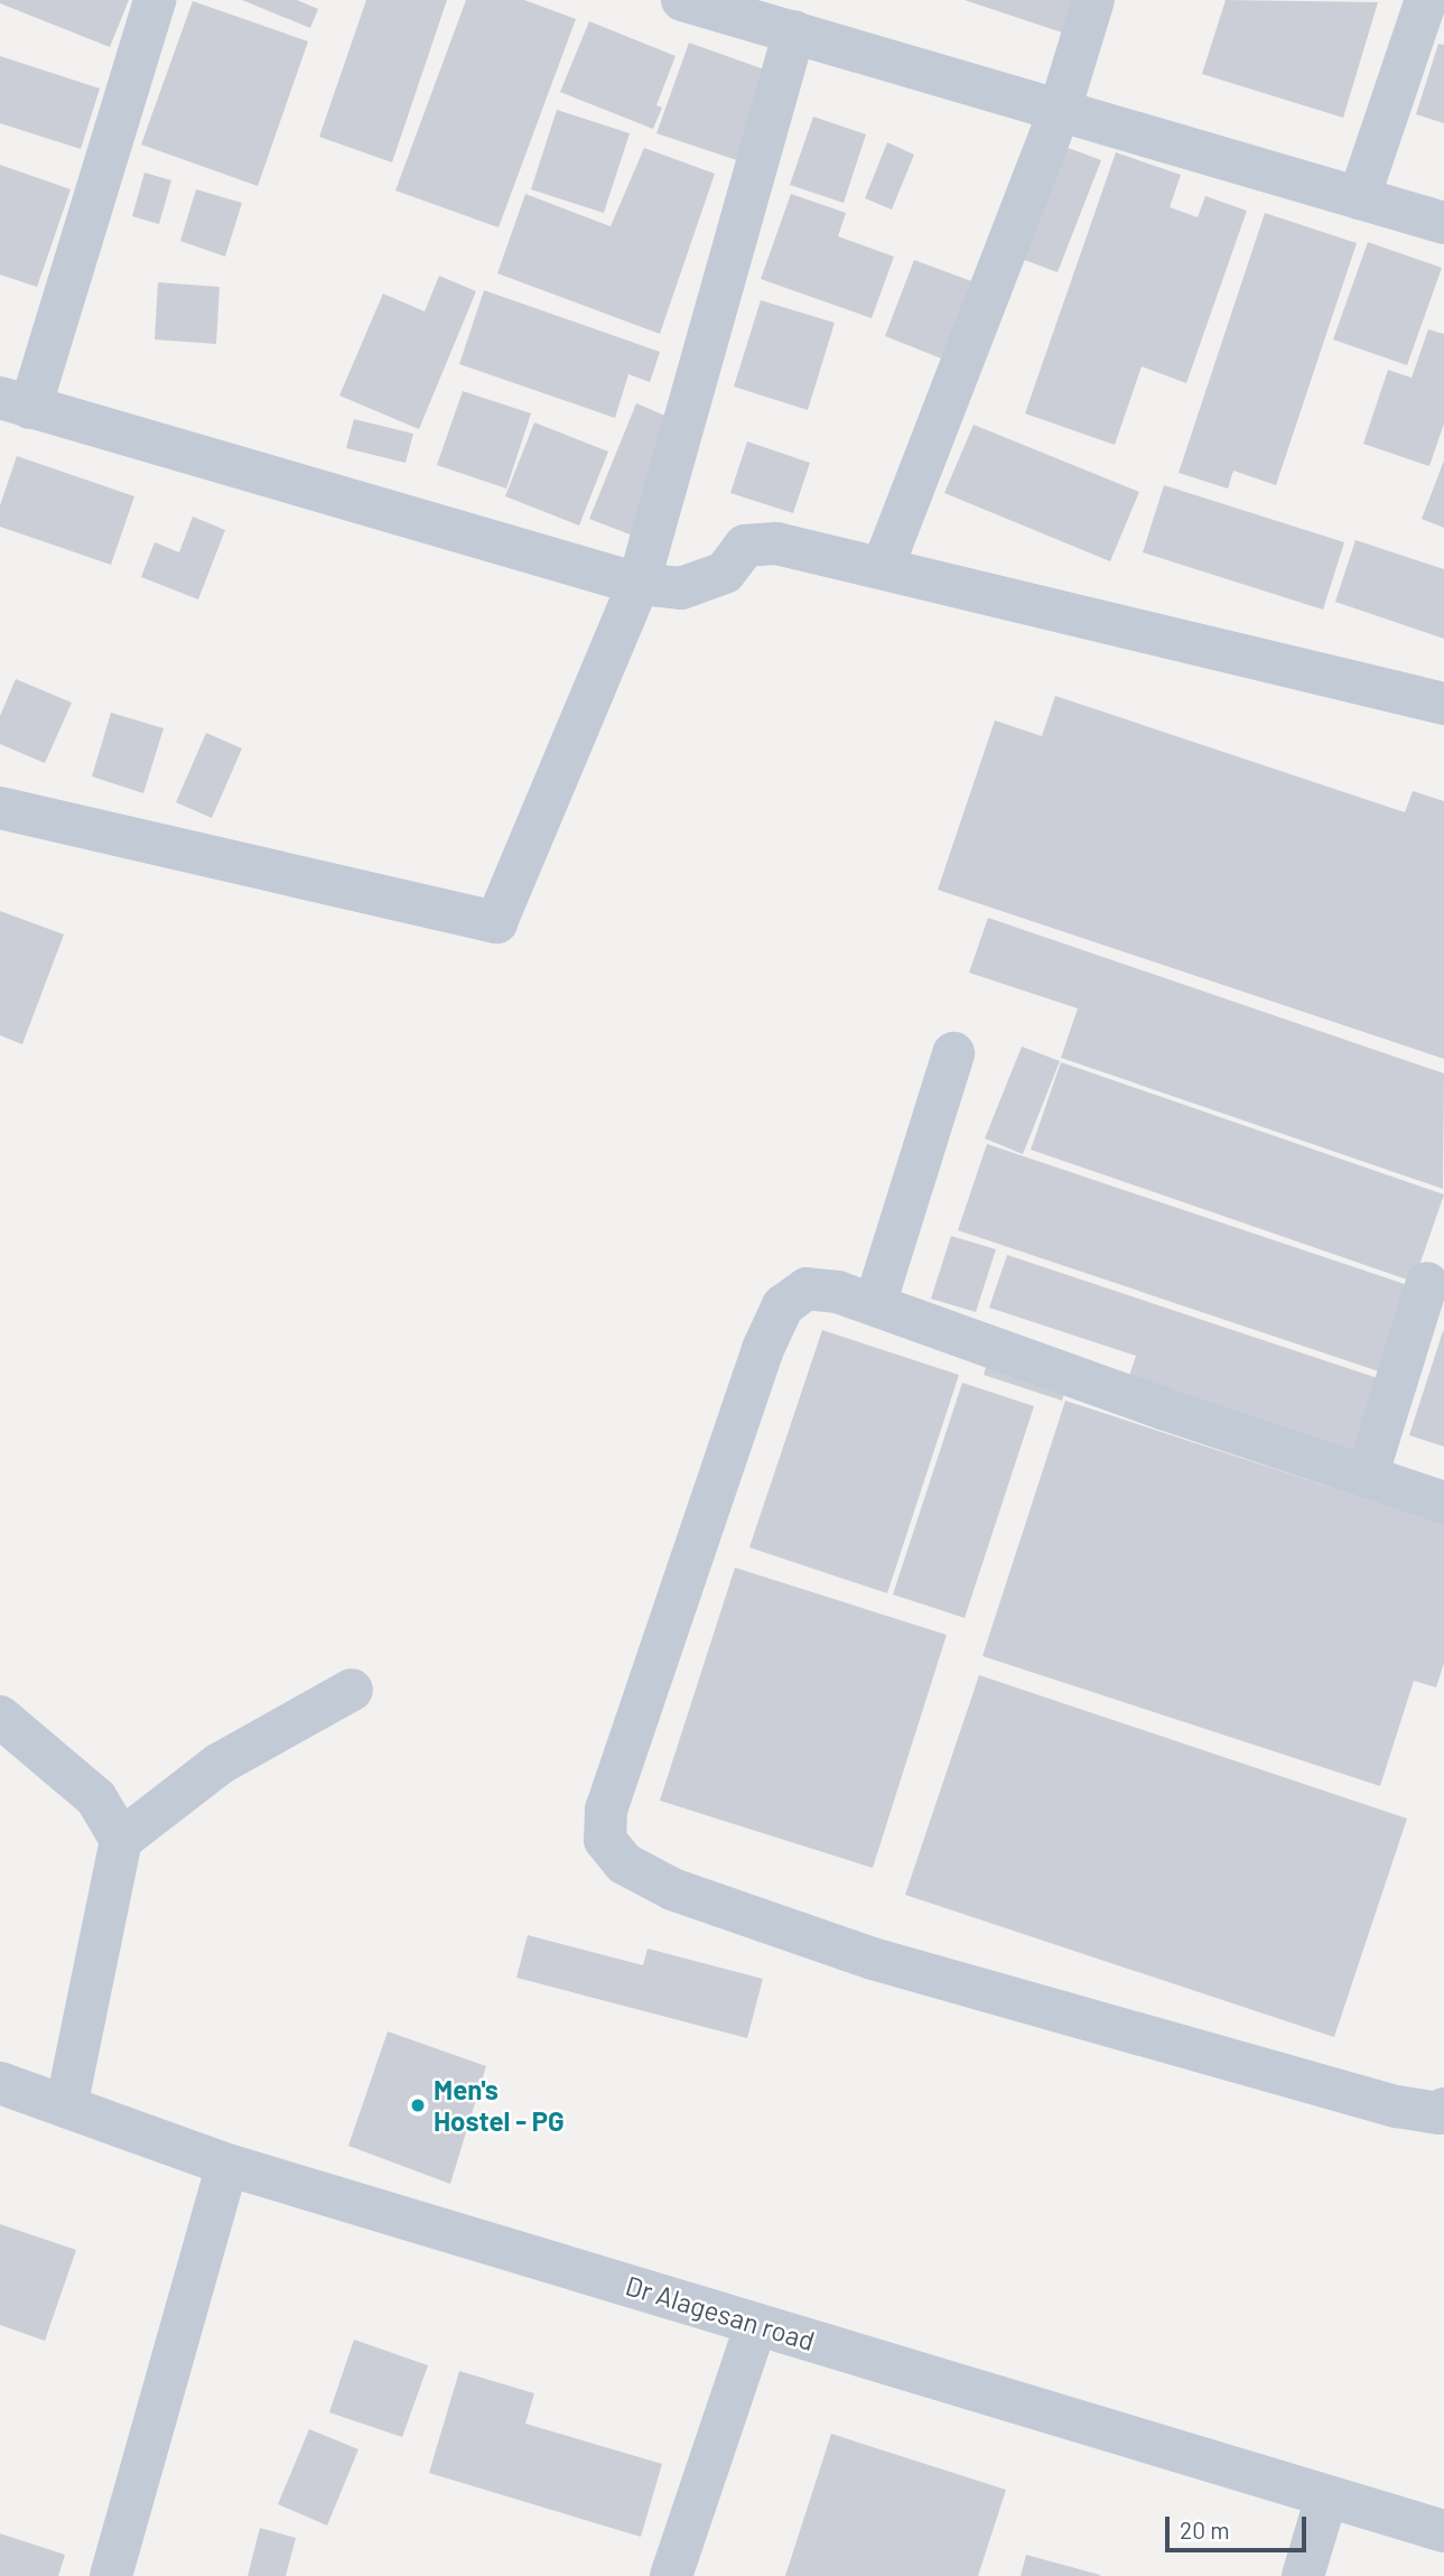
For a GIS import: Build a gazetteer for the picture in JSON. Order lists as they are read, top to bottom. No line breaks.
{"streets":{"street":["Dr Alagesan road"]},"places":["Men's Hostel - PG"],"scale_bar":"20 m"}
